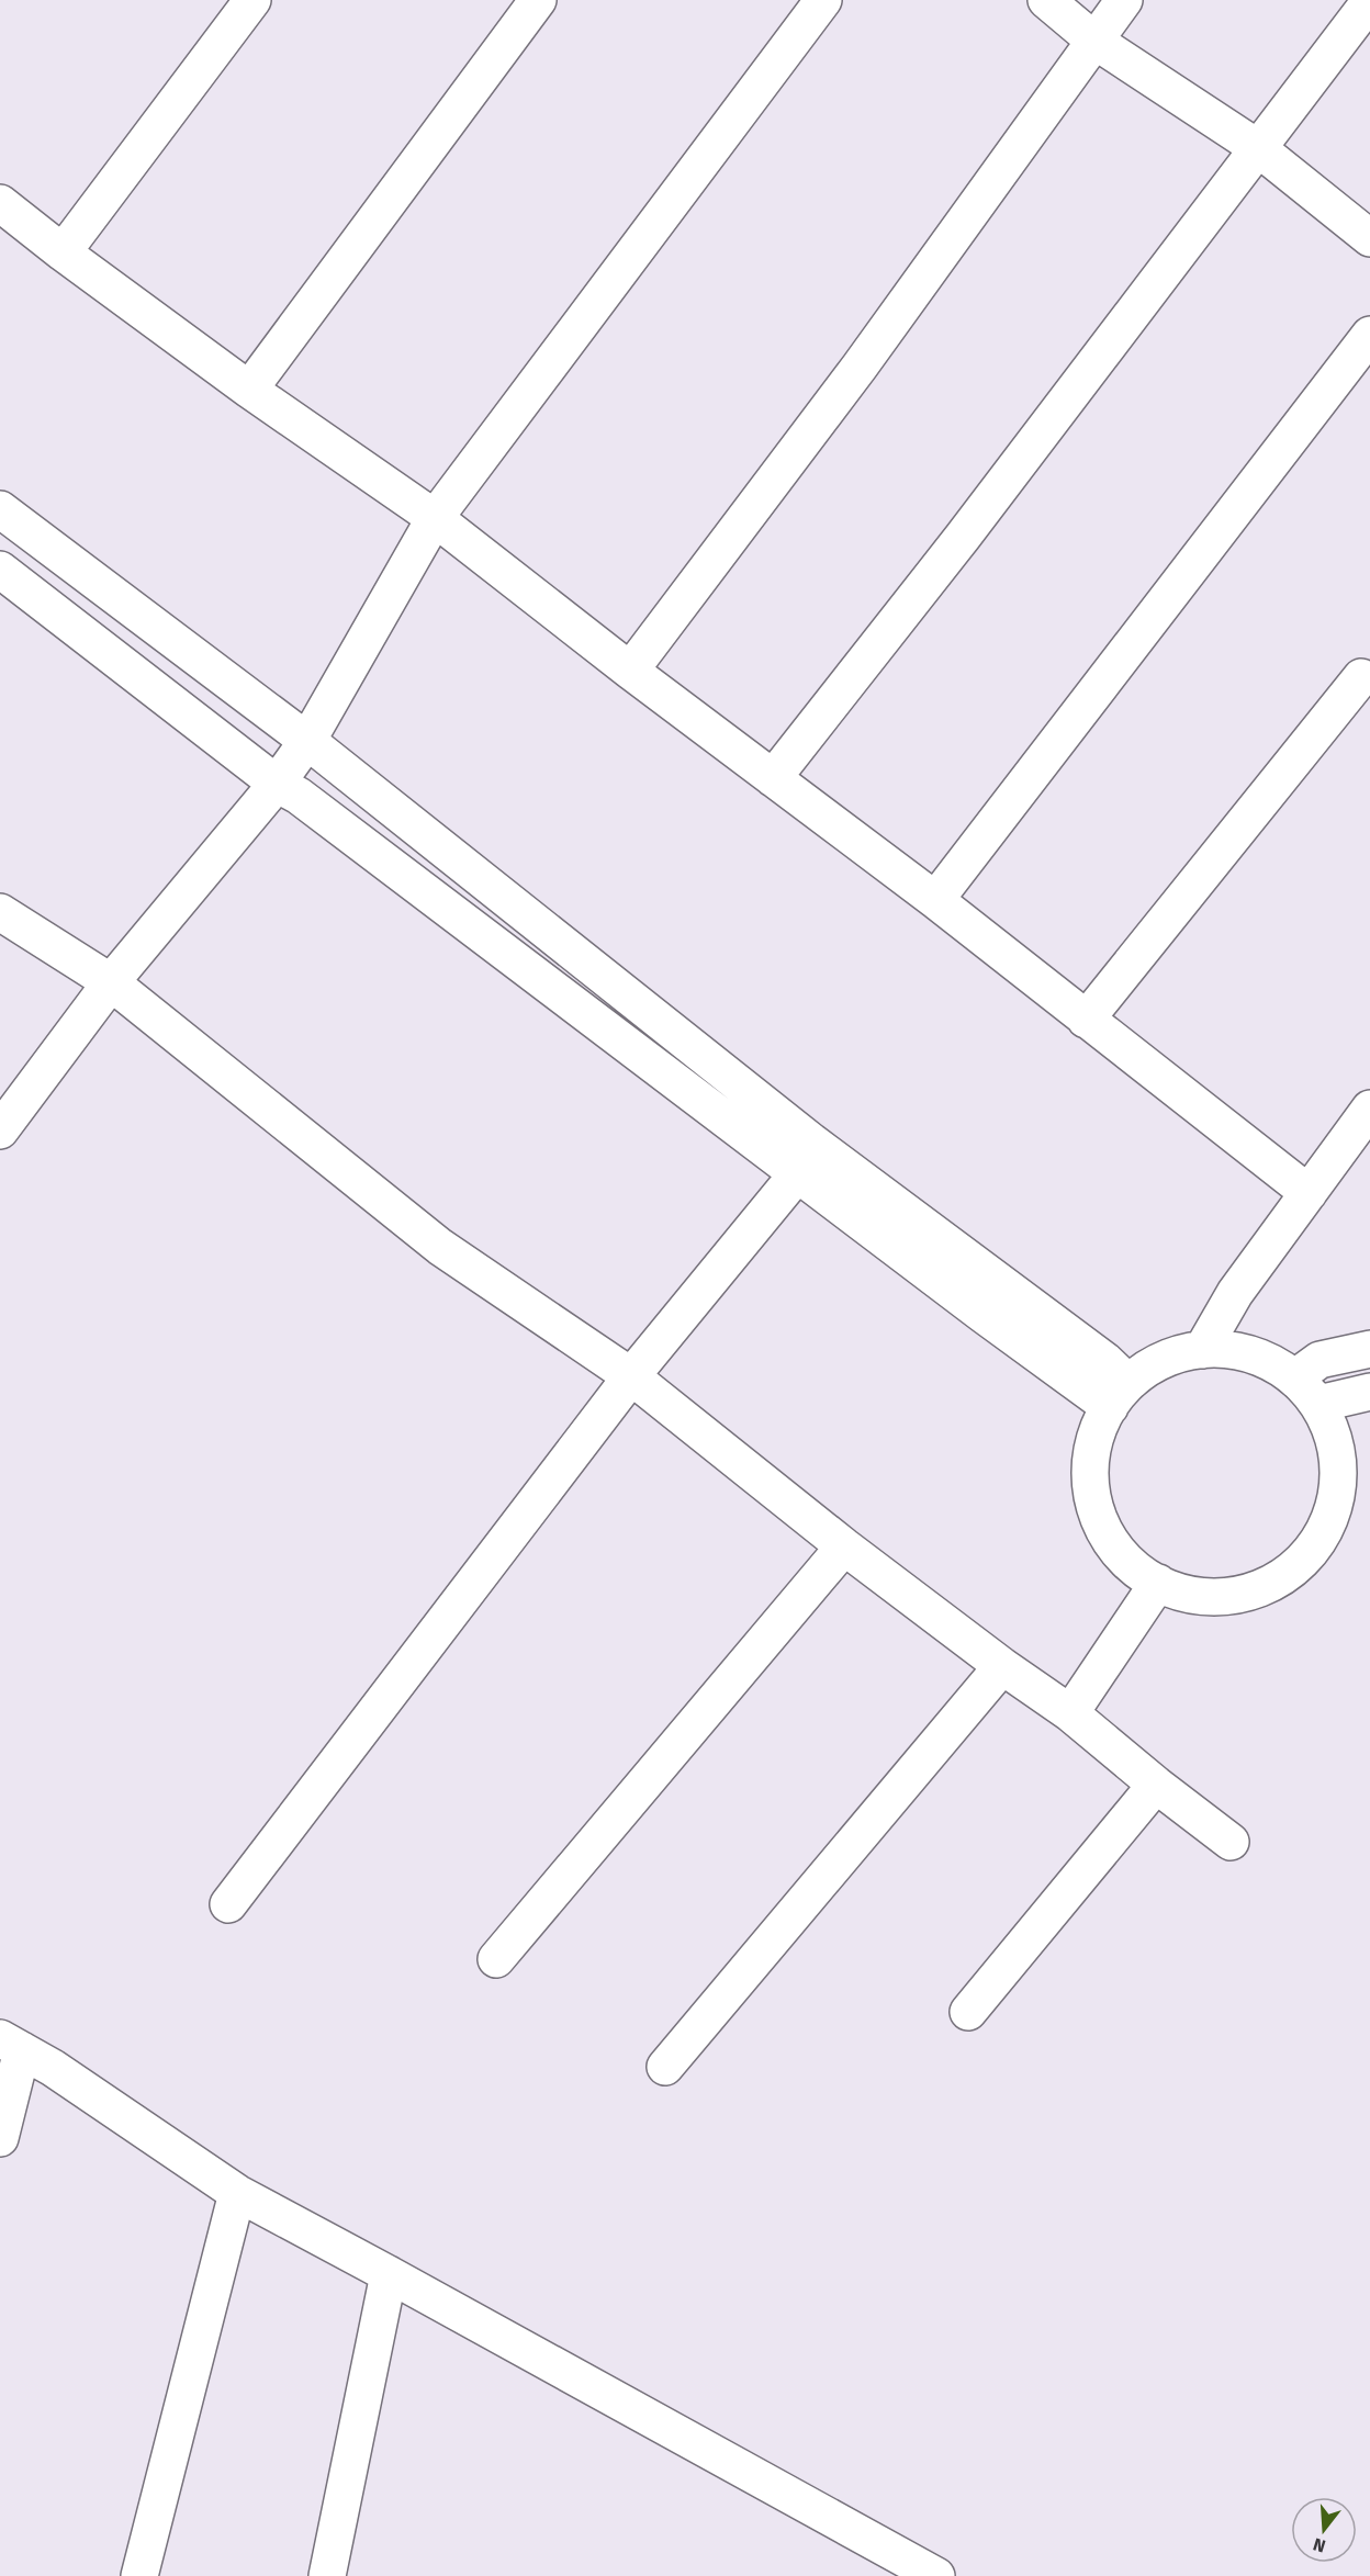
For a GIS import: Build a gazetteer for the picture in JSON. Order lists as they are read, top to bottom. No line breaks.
{"north":"bottom"}
